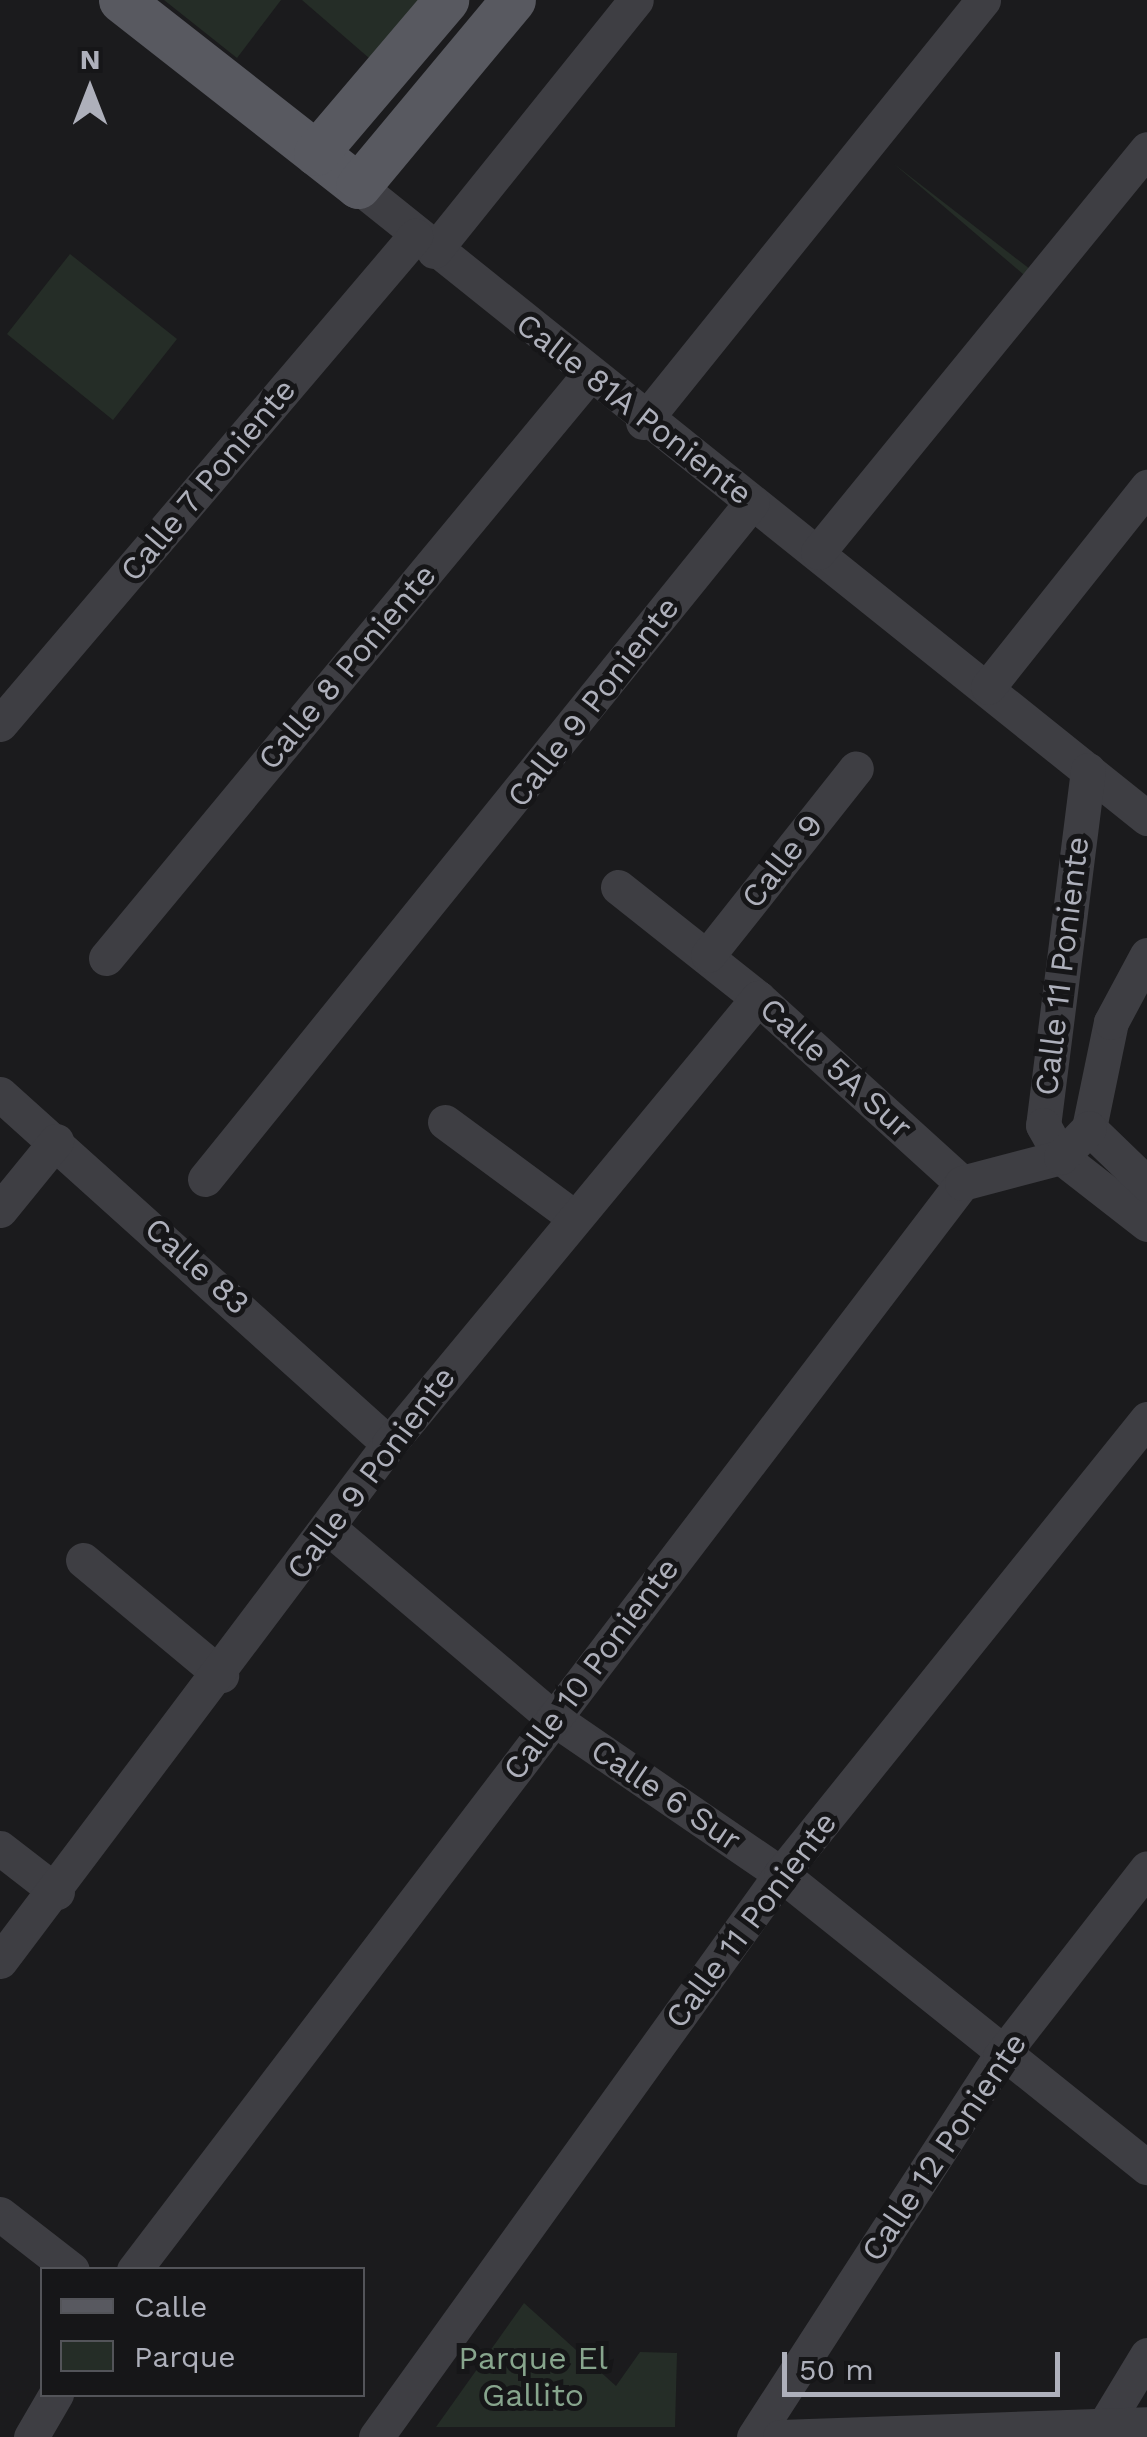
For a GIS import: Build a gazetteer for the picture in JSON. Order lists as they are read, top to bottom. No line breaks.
{"streets":{"main road":["Calle 81A Poniente"],"street":["Calle 7 Poniente","Calle 8 Poniente","Calle 9 Poniente","Calle 9","Calle 11 Poniente","Calle 5A Sur","Calle 83","Calle 10 Poniente","Calle 6 Sur","Calle 12 Poniente"]},"crossings":[["Calle 81A Poniente","Calle 7 Poniente"],["Calle 81A Poniente","Calle 8 Poniente"],["Calle 81A Poniente","Calle 9 Poniente"],["Calle 81A Poniente","Calle 11 Poniente"],["Calle 9 Poniente","Calle 5A Sur"],["Calle 9 Poniente","Calle 83"],["Calle 9 Poniente","Calle 6 Sur"],["Calle 9","Calle 5A Sur"],["Calle 11 Poniente","Calle 6 Sur"],["Calle 5A Sur","Calle 10 Poniente"],["Calle 10 Poniente","Calle 6 Sur"],["Calle 6 Sur","Calle 12 Poniente"]],"parks":["Parque El Gallito"],"legend":["Calle","Parque"],"scale_bar":"50 m","north":"top"}
